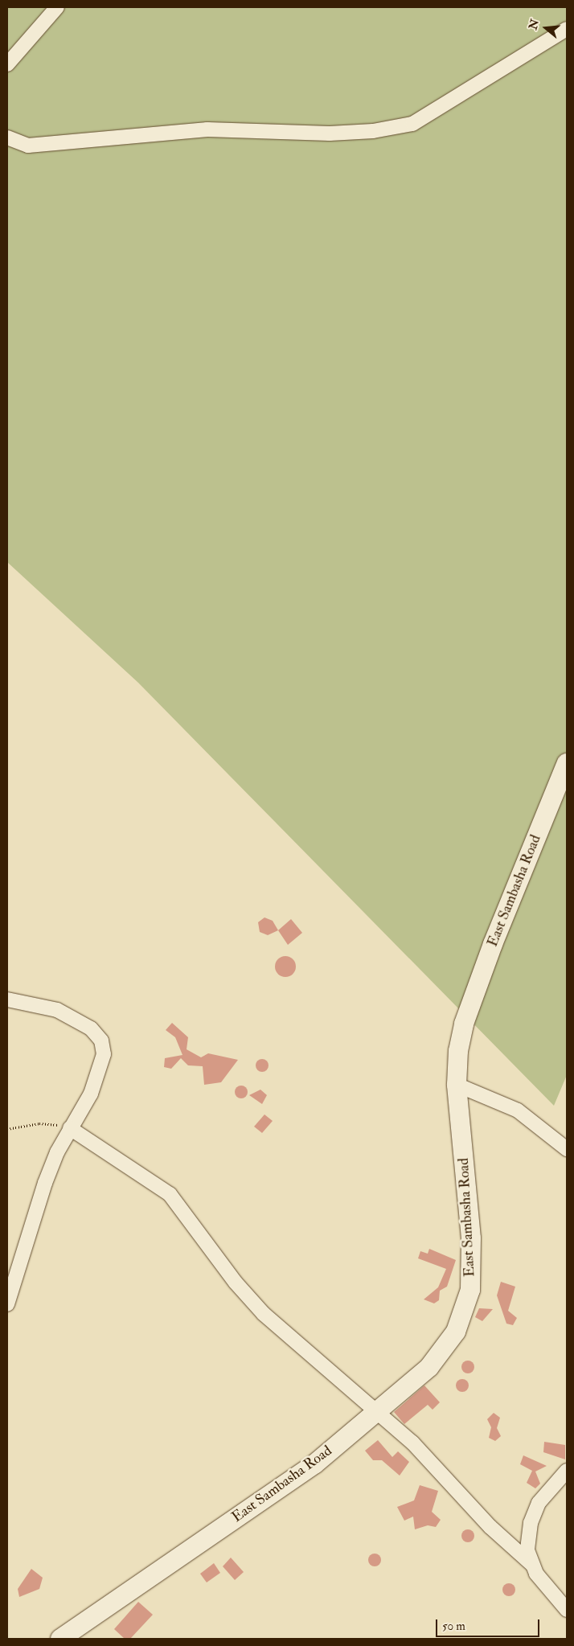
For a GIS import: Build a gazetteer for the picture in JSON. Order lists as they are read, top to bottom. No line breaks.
{"streets":{"street":["East Sambasha Road"]},"scale_bar":"50 m","north":"left"}
